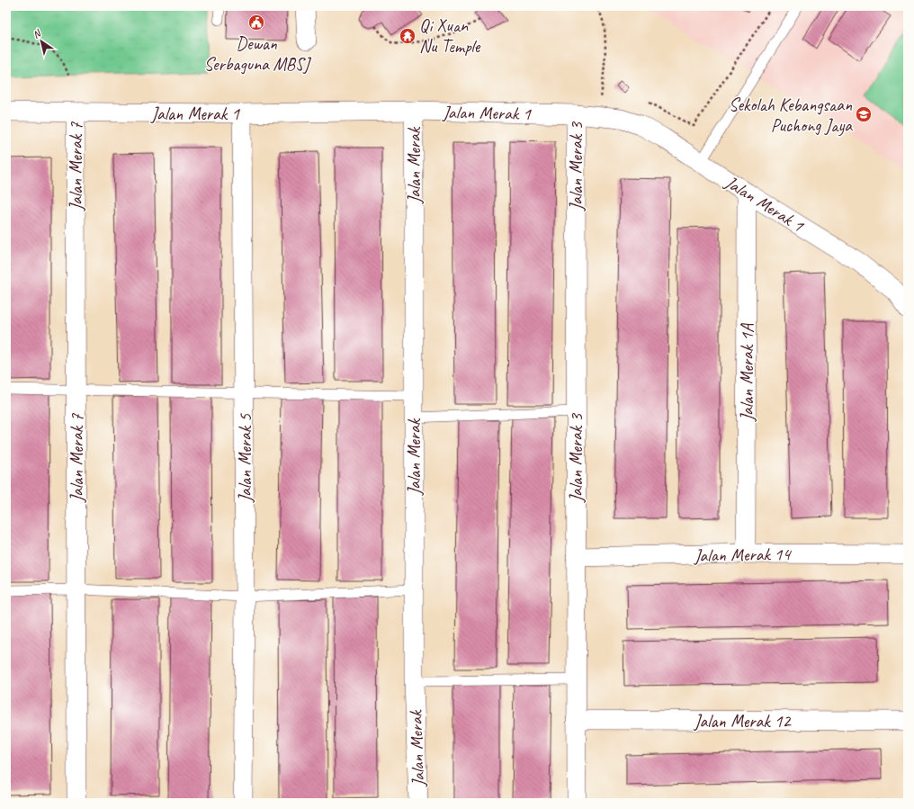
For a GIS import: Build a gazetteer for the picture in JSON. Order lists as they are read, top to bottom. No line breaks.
{"streets":{"street":["Jalan Merak 1","Jalan Merak","Jalan Merak 7","Jalan Merak 3","Jalan Merak 1A","Jalan Merak 5","Jalan Merak 14","Jalan Merak 12"]},"crossings":[["Jalan Merak 1","Jalan Merak"],["Jalan Merak 1","Jalan Merak 7"],["Jalan Merak 1","Jalan Merak 3"],["Jalan Merak 1","Jalan Merak 1A"],["Jalan Merak 1","Jalan Merak 5"],["Jalan Merak 3","Jalan Merak 14"],["Jalan Merak 3","Jalan Merak 12"],["Jalan Merak 1A","Jalan Merak 14"]],"places":{"public building":["Dewan Serbaguna MBSJ"],"temple":["Qi Xuan Nu Temple"],"school or university":["Sekolah Kebangsaan Puchong Jaya"]},"north":"top left"}
